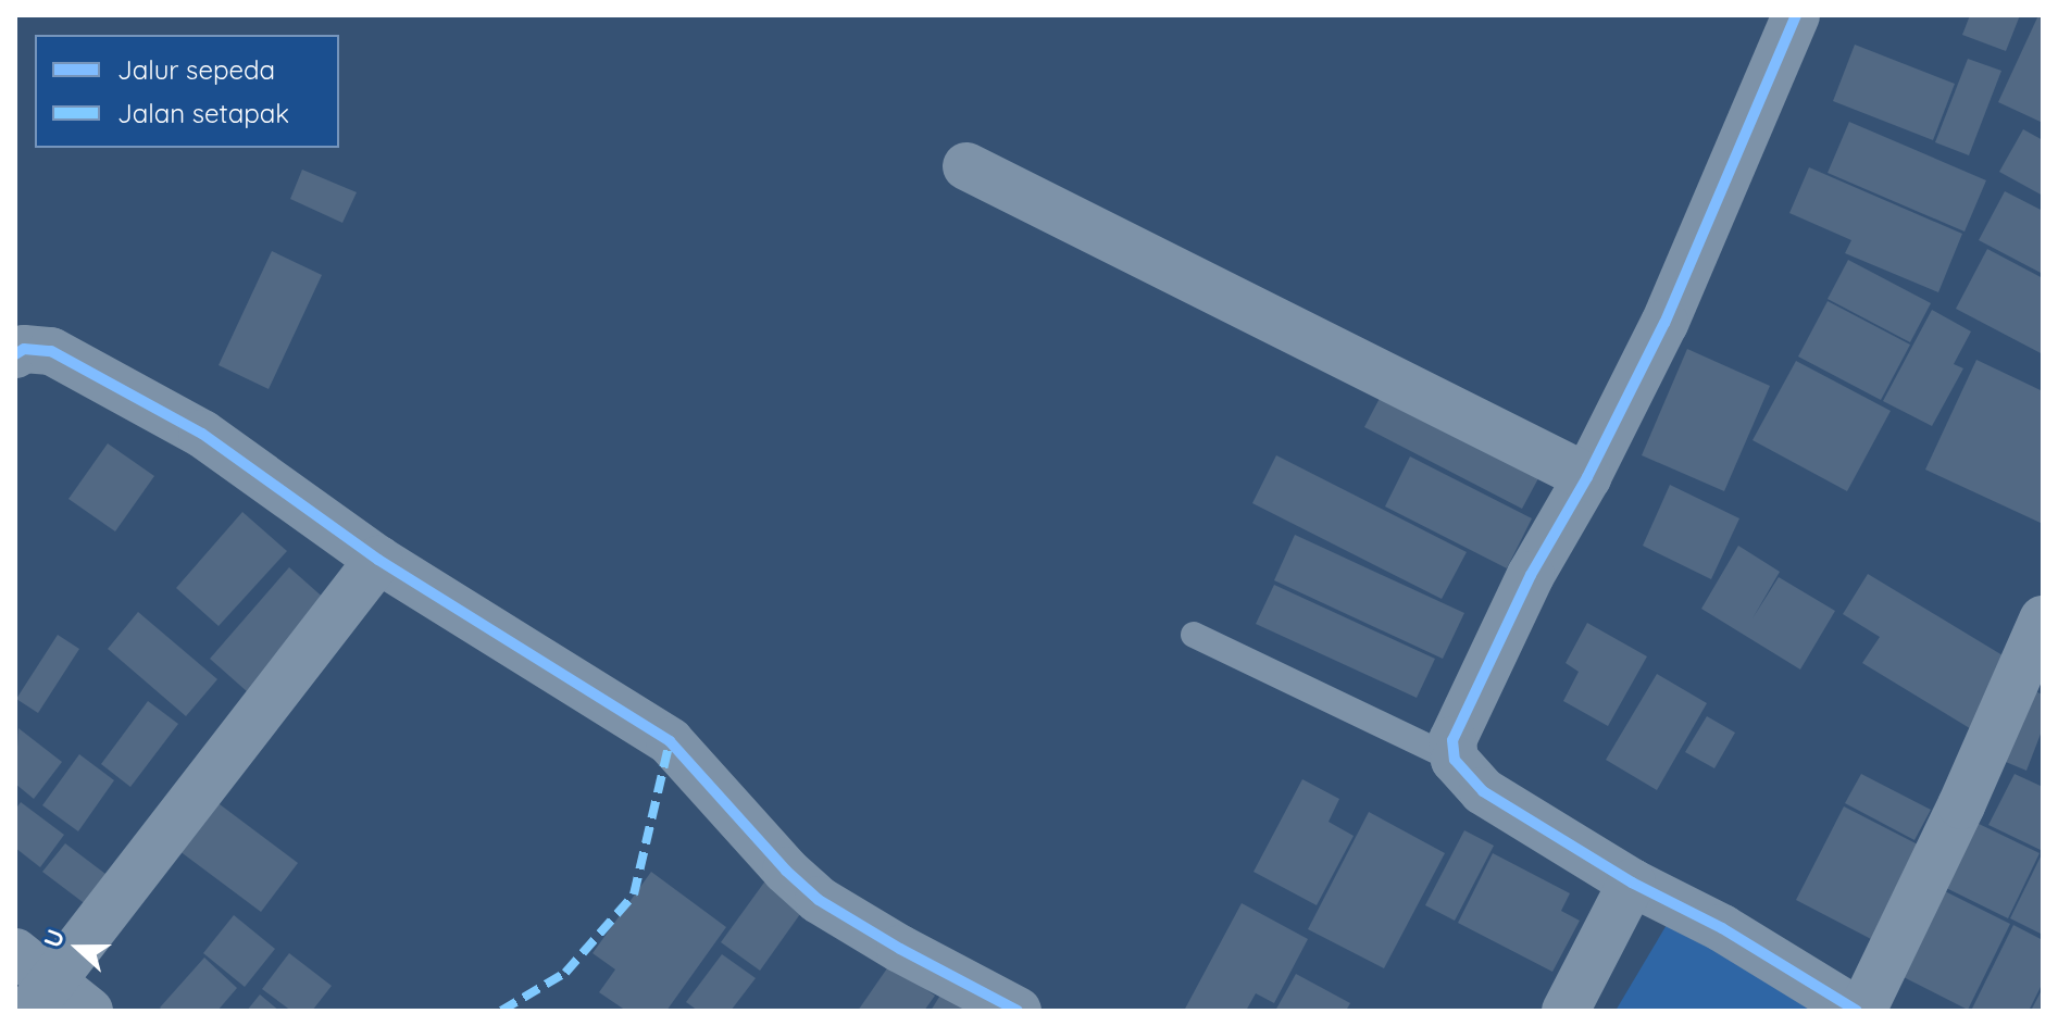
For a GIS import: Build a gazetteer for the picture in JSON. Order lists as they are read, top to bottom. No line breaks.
{"legend":["Jalur sepeda","Jalan setapak"],"north":"left"}
